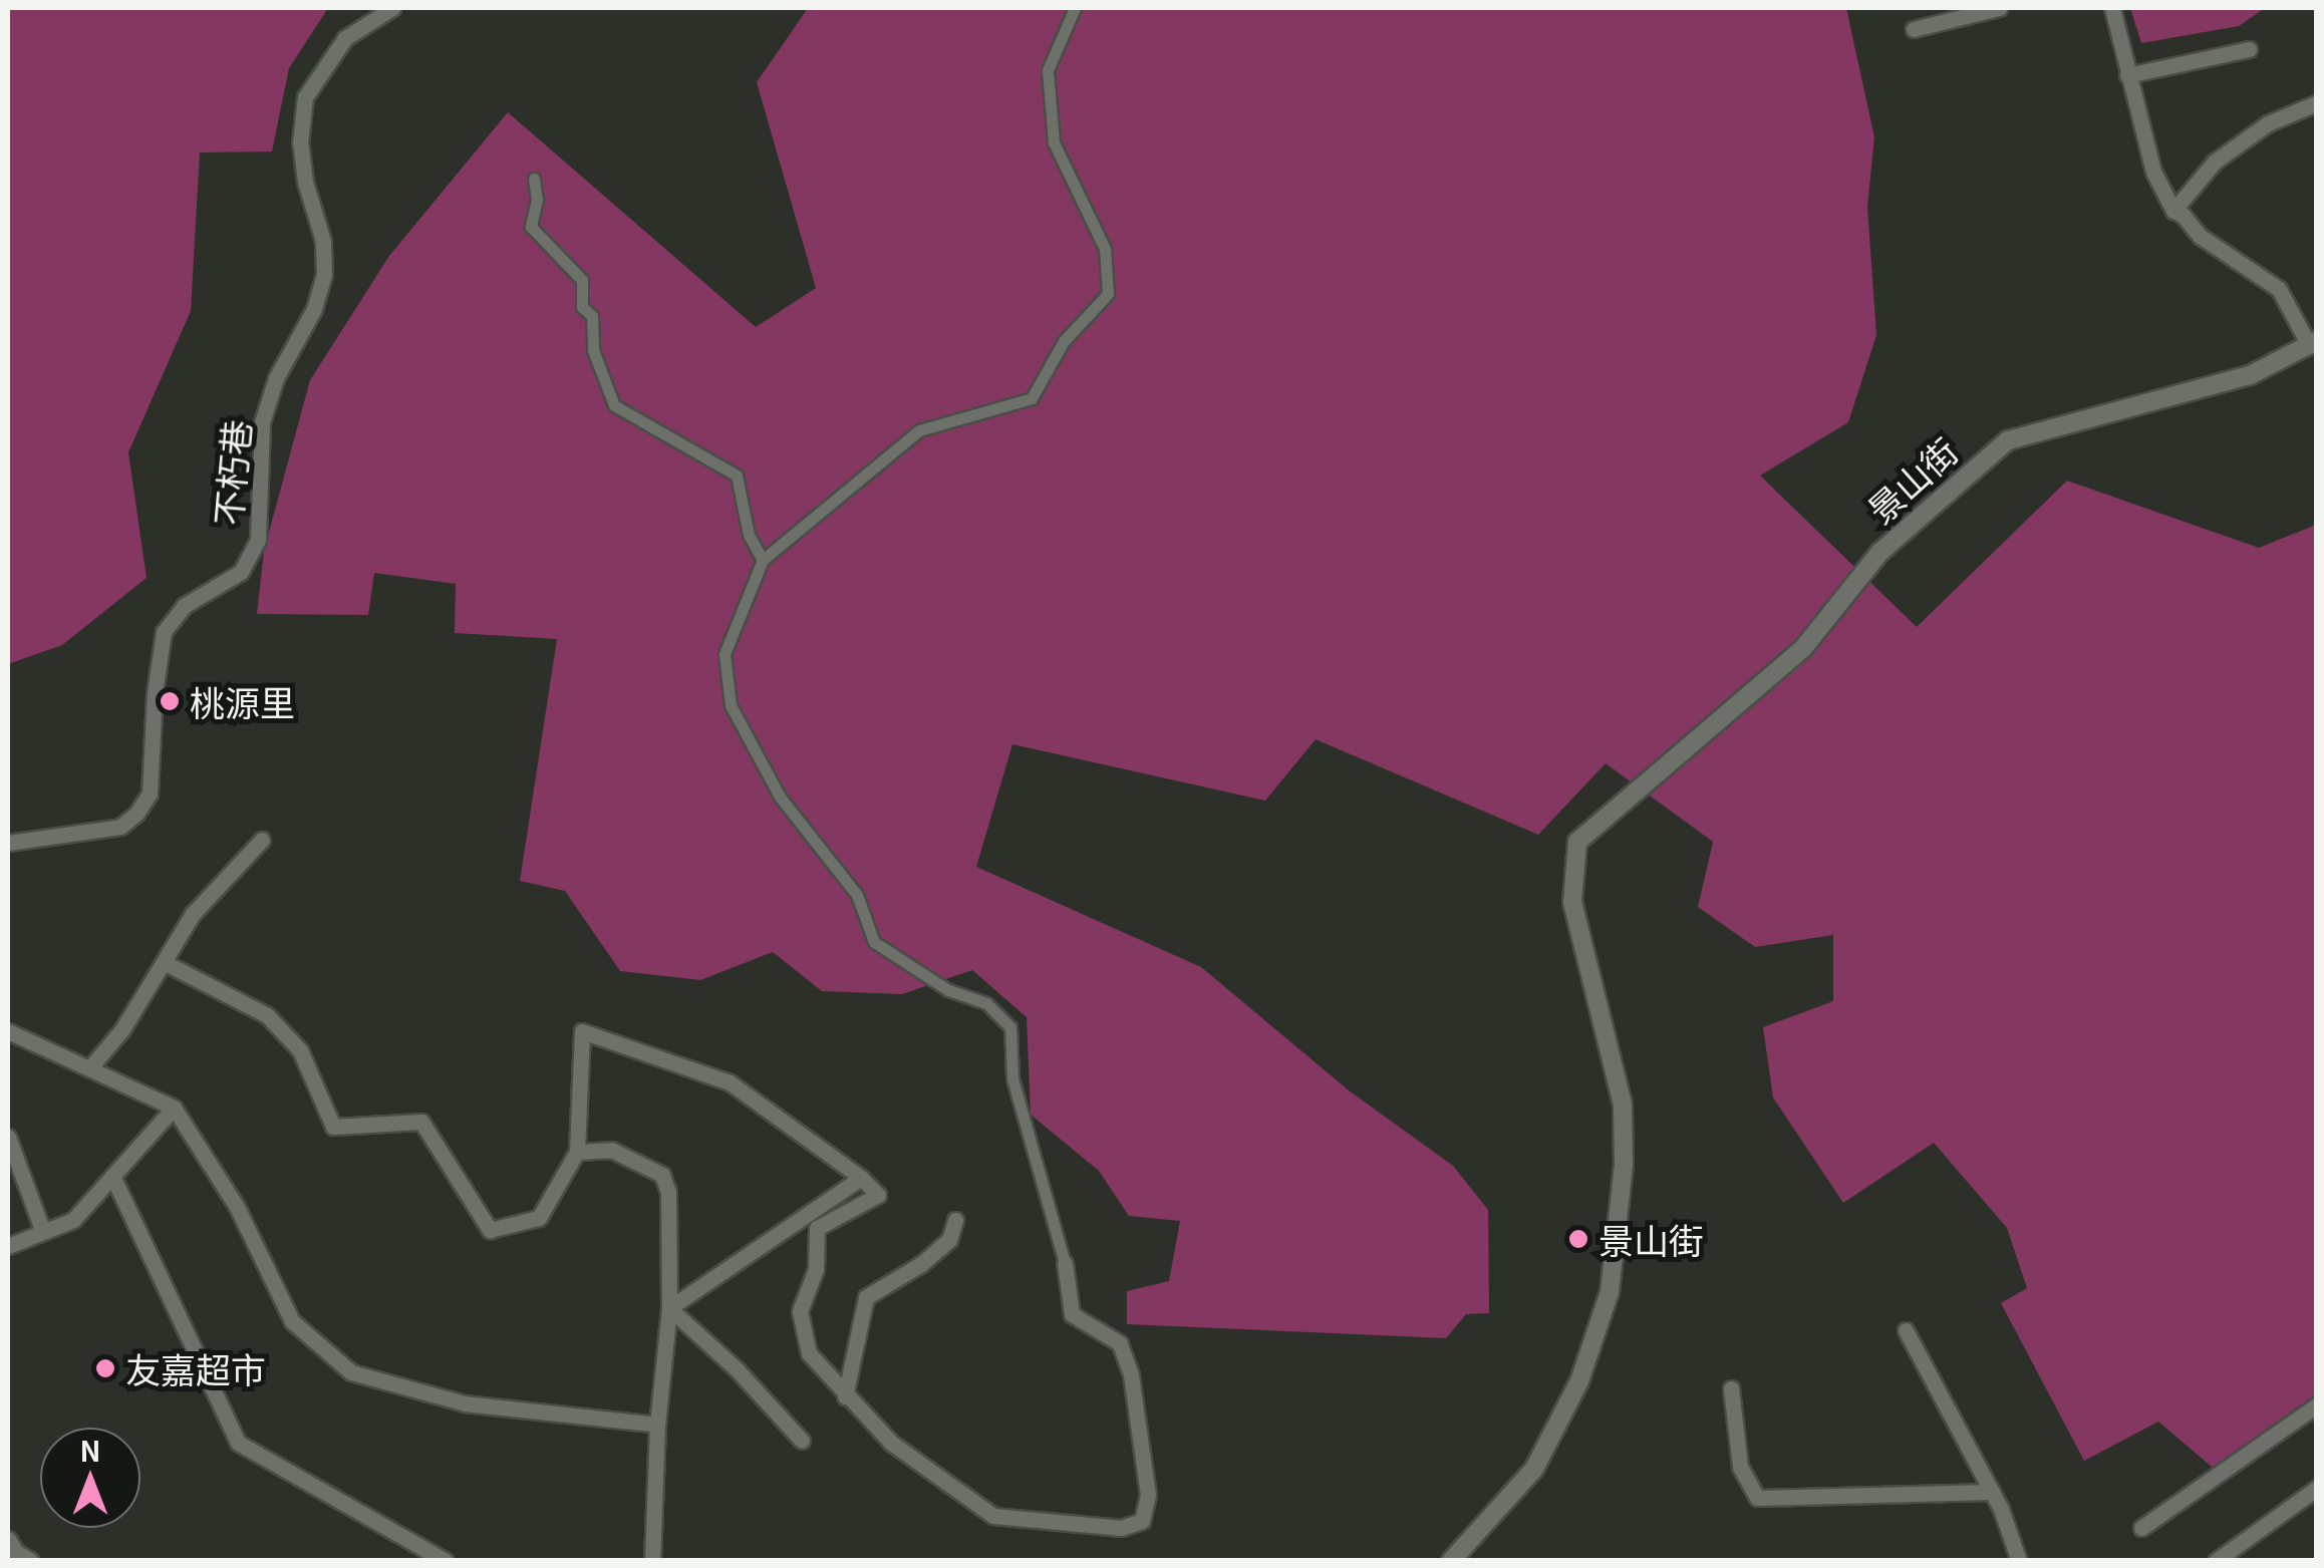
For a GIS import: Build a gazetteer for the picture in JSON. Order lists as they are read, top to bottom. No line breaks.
{"streets":{"street":["不朽巷","景山街"]},"places":["桃源里","景山街","友嘉超市"],"north":"top"}
